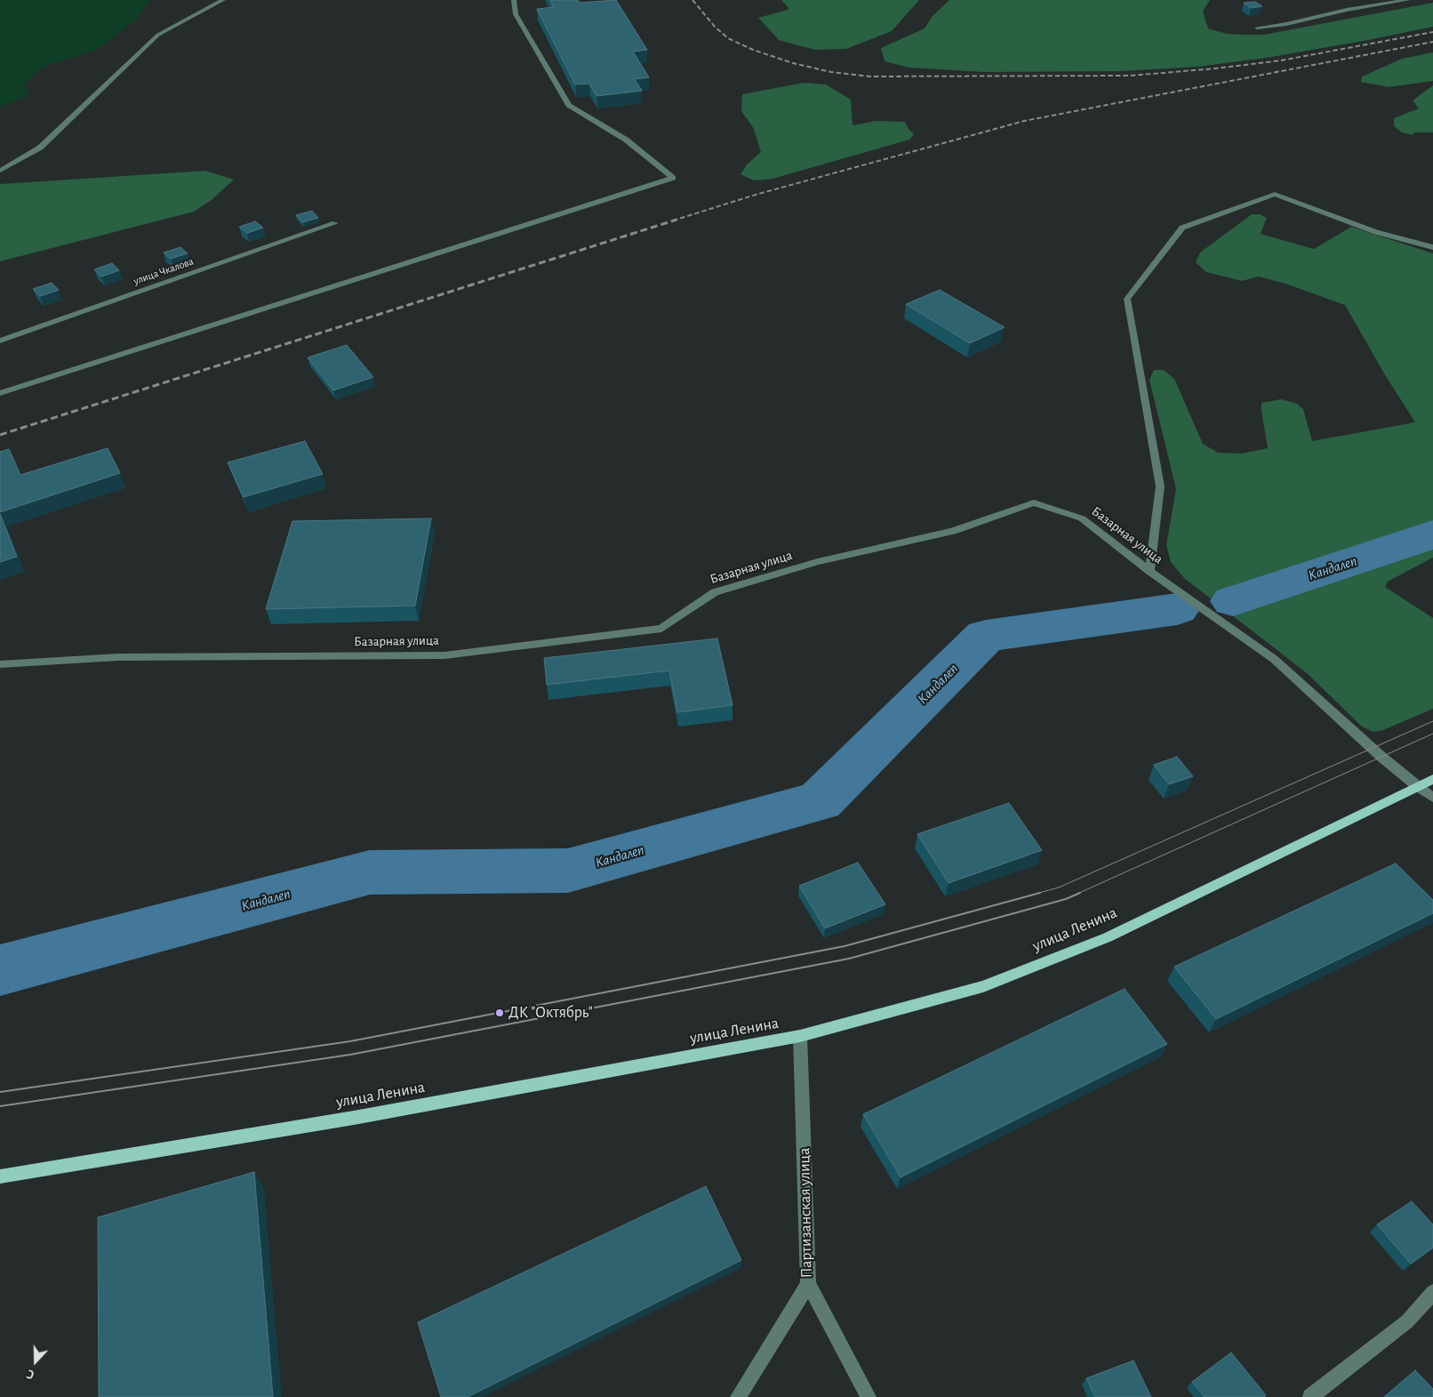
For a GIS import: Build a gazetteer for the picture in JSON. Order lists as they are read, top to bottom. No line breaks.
{"streets":{"main road":["улица Ленина"],"street":["улица Чкалова","Базарная улица","Партизанская улица"]},"crossings":[["Базарная улица","улица Ленина"],["улица Ленина","Партизанская улица"]],"water":["Кандалеп"],"places":["ДК \"Октябрь\""],"north":"bottom"}
